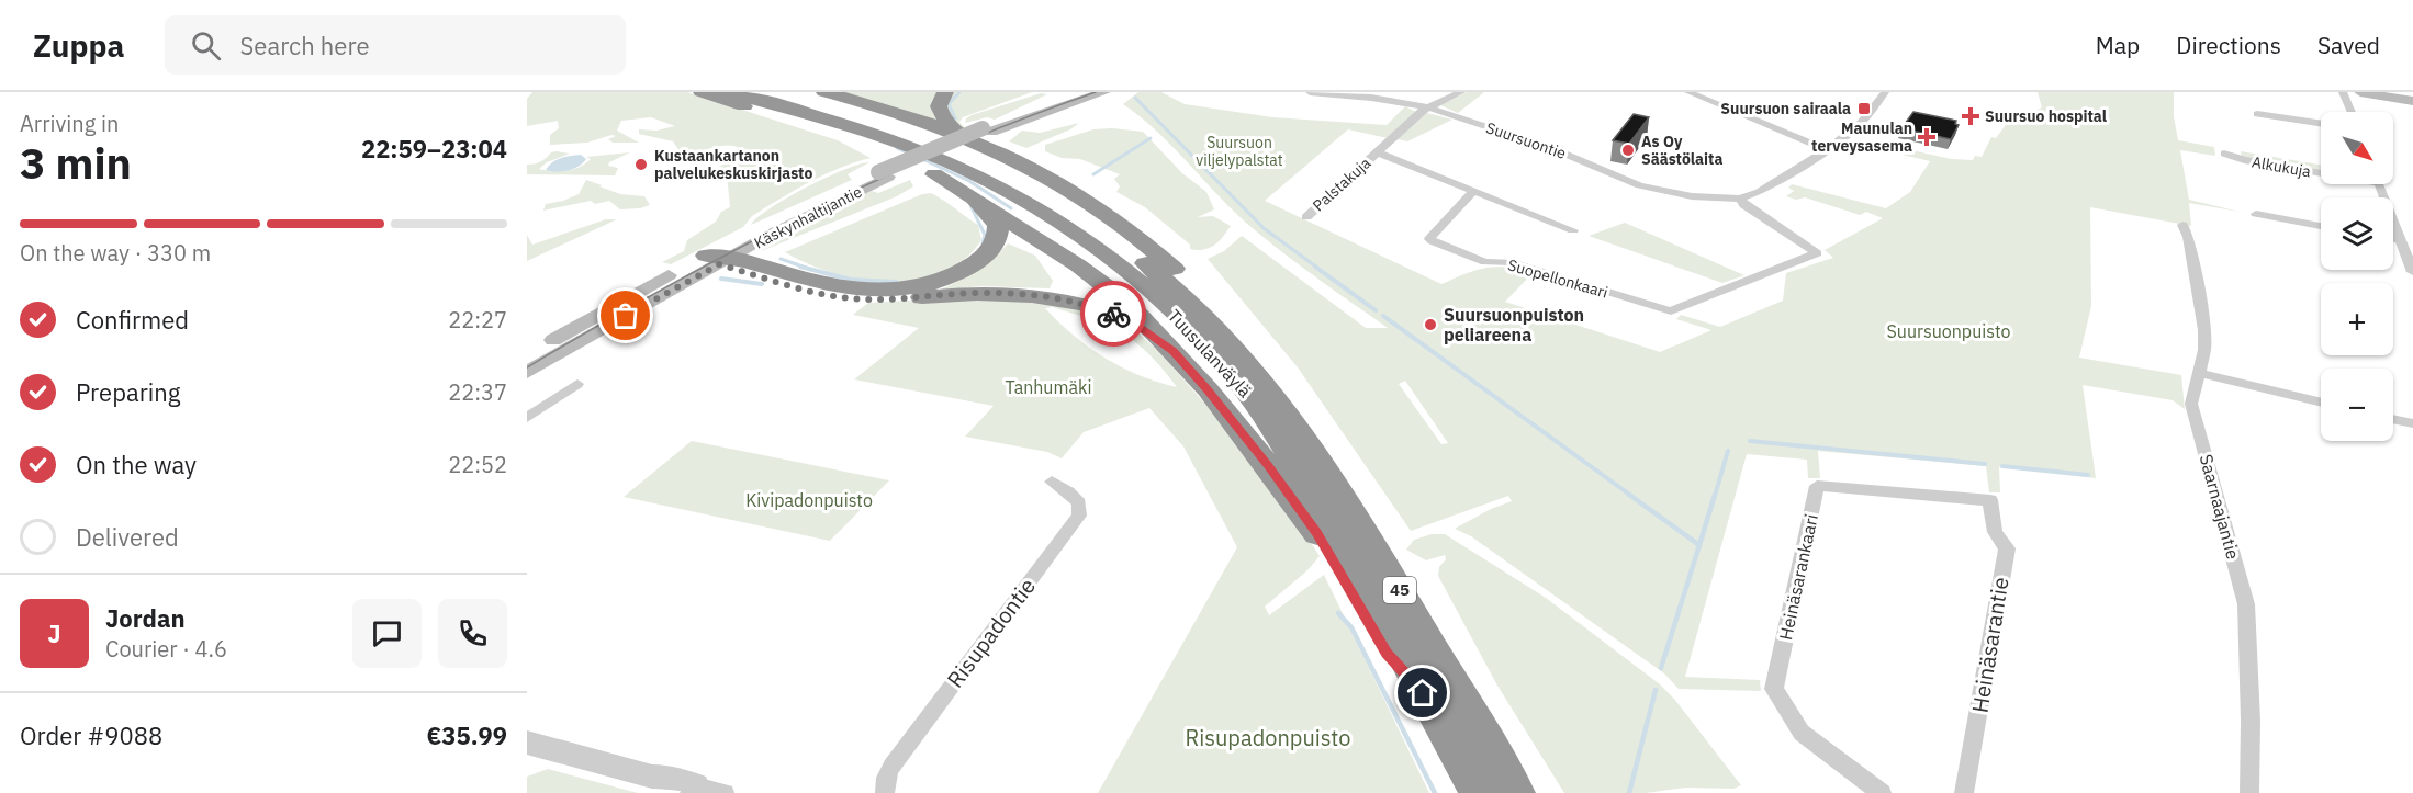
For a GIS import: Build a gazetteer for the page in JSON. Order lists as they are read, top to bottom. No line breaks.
{"streets":{"highway":["Tuusulanväylä","45"],"main road":["Käskynhaltijantie"],"street":["Suursuontie","Alkukuja","Palstakuja","Suopellonkaari","Saarnaajantie","Heinäsarankaari","Risupadontie","Heinäsarantie"]},"crossings":[["Suursuontie","Suopellonkaari"],["Heinäsarankaari","Heinäsarantie"]],"parks":["Suursuon viljelypalstat","Suursuonpuisto","Tanhumäki","Kivipadonpuisto","Risupadonpuisto"],"places":{"transit":["Suursuon sairaala"],"health":["Suursuo hospital","Maunulan terveysasema"],"other":["As Oy Säästölaita","Kustaankartanon palvelukeskuskirjasto","Suursuonpuiston peliareena"]},"north":"bottom right","page":{"header":"Zuppa","search":"Search here","nav":["Map","Directions","Saved"],"heading":["3 min","Arriving in","22:59–23:04"],"panel":["Jordan","Courier · 4.6","Order #9088","€35.99"],"map_buttons":["+","−"],"bar":"On the way · 330 m","list":[["Confirmed","22:27"],["Preparing","22:37"],["On the way","22:52"],"Delivered"],"round":"J"}}
